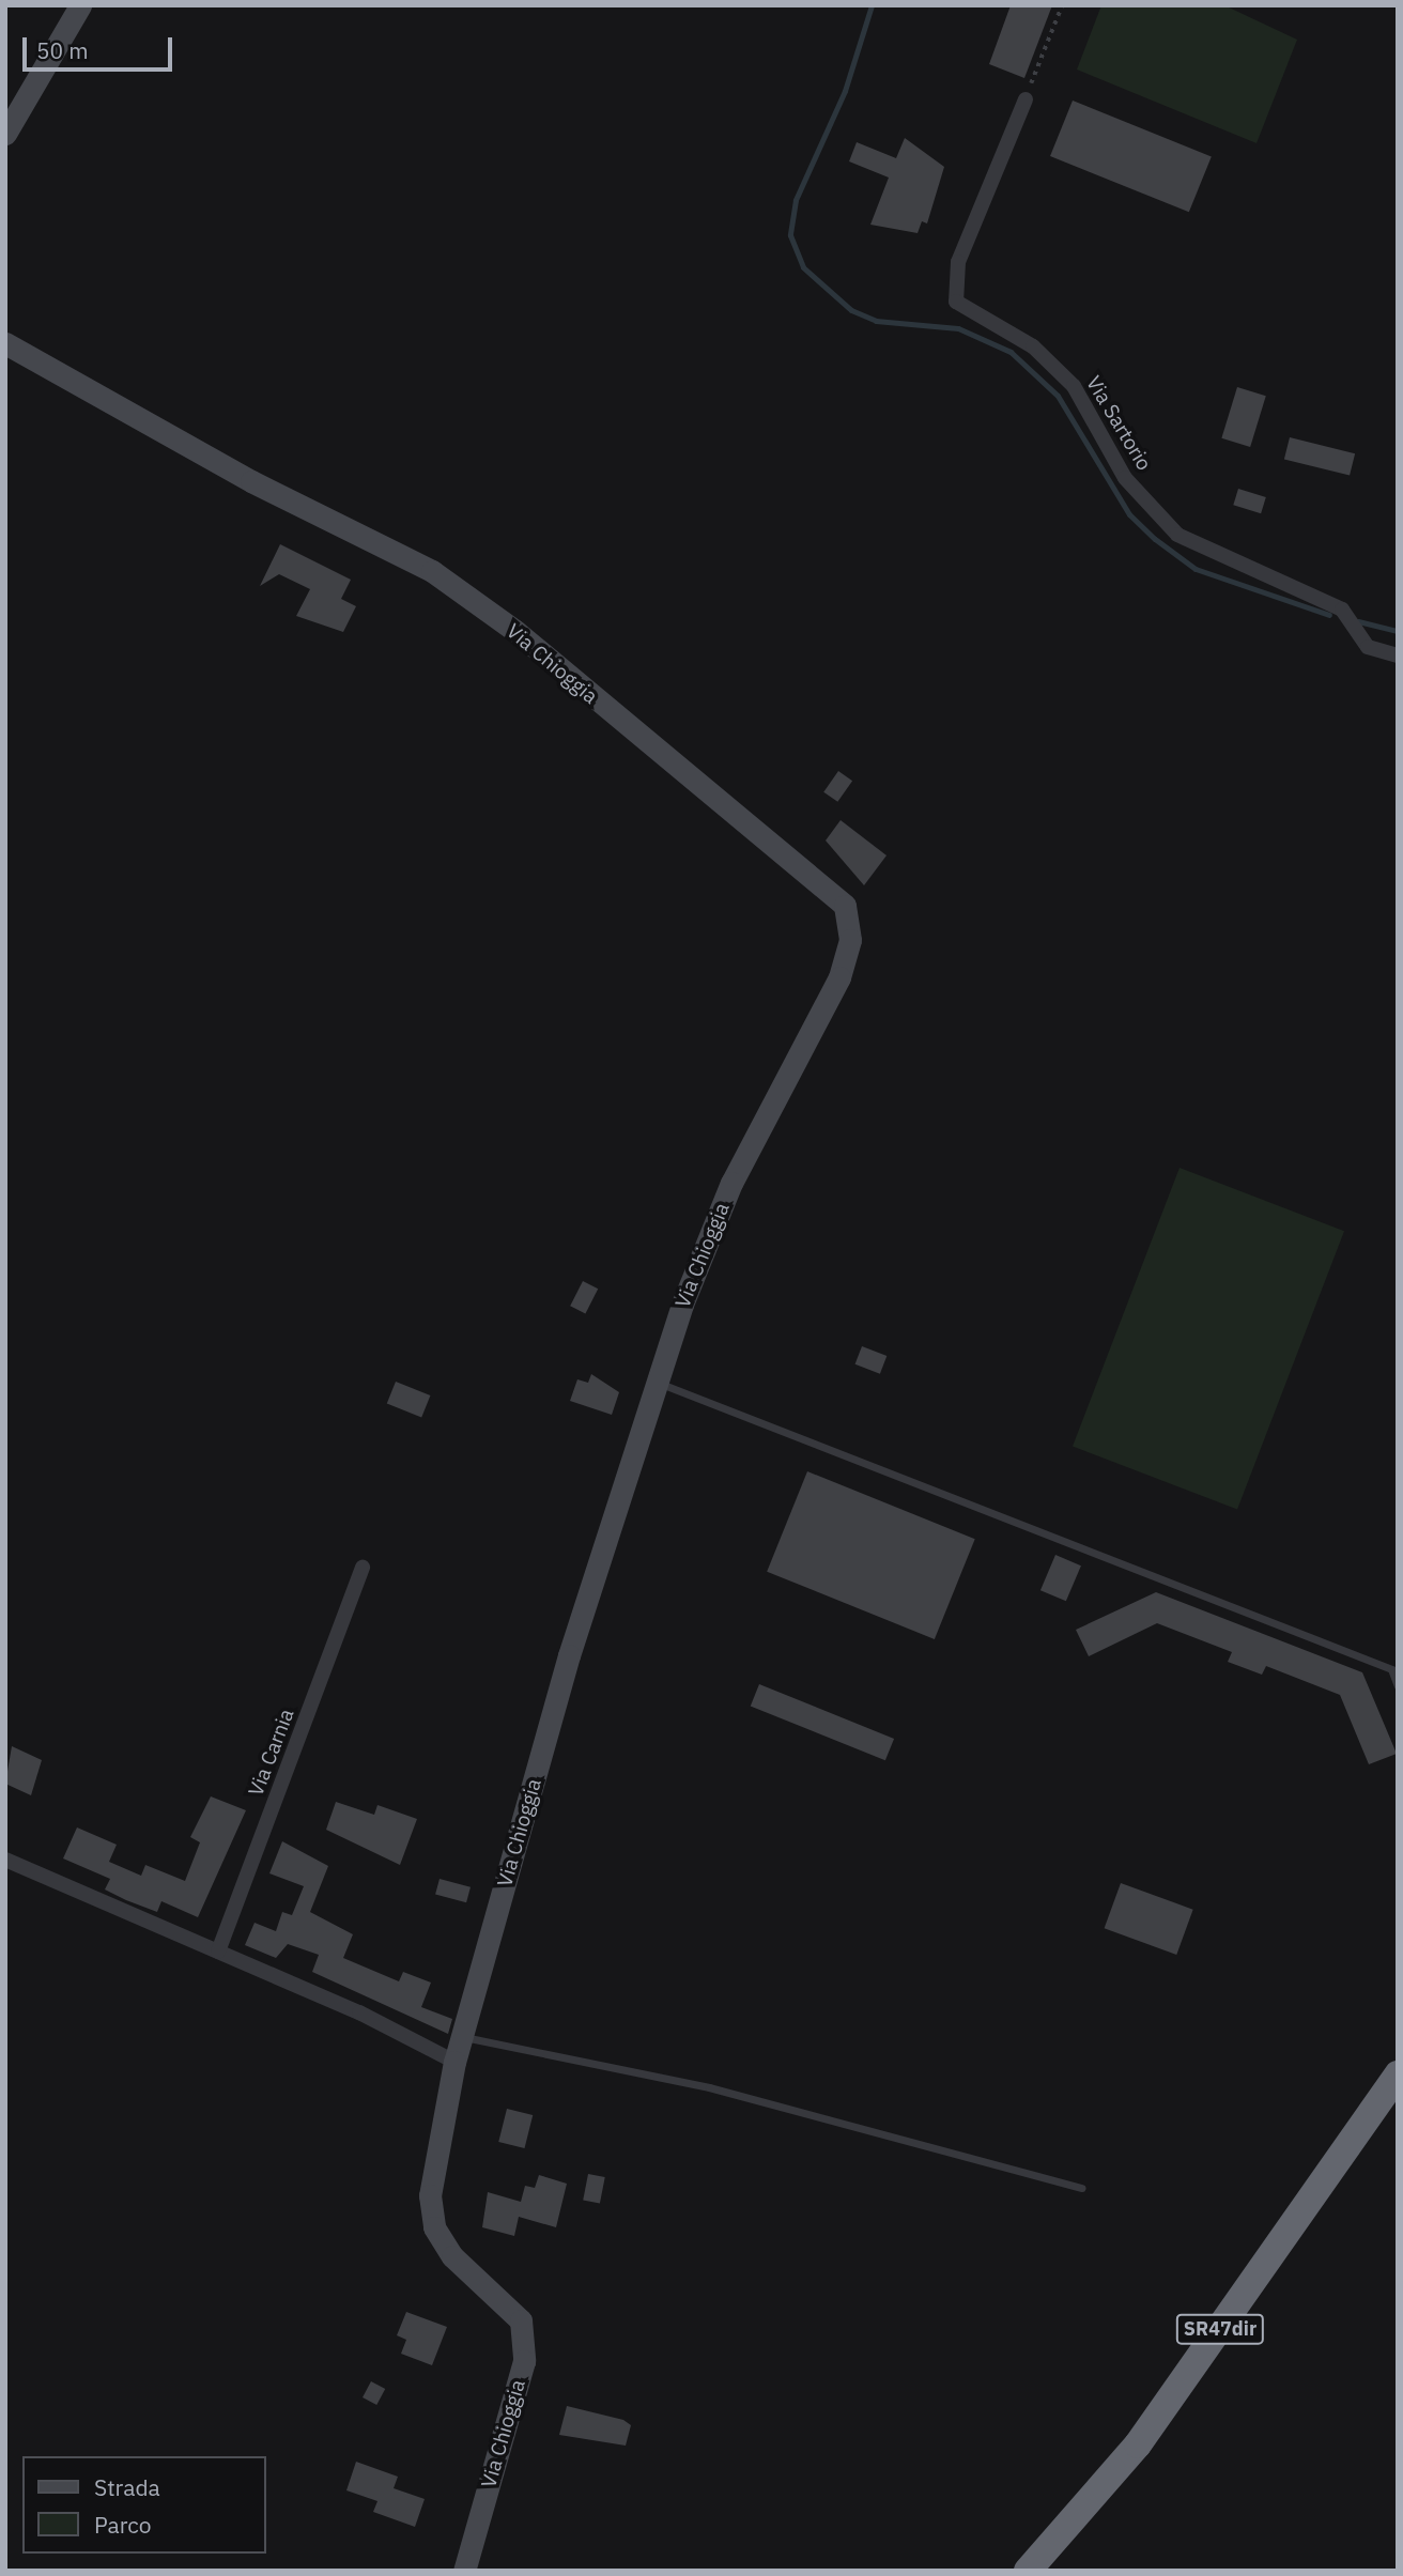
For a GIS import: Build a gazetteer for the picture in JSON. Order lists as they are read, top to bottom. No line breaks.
{"streets":{"highway":["SR47dir"],"street":["Via Sartorio","Via Chioggia","Via Carnia"]},"legend":["Strada","Parco"],"scale_bar":"50 m"}
